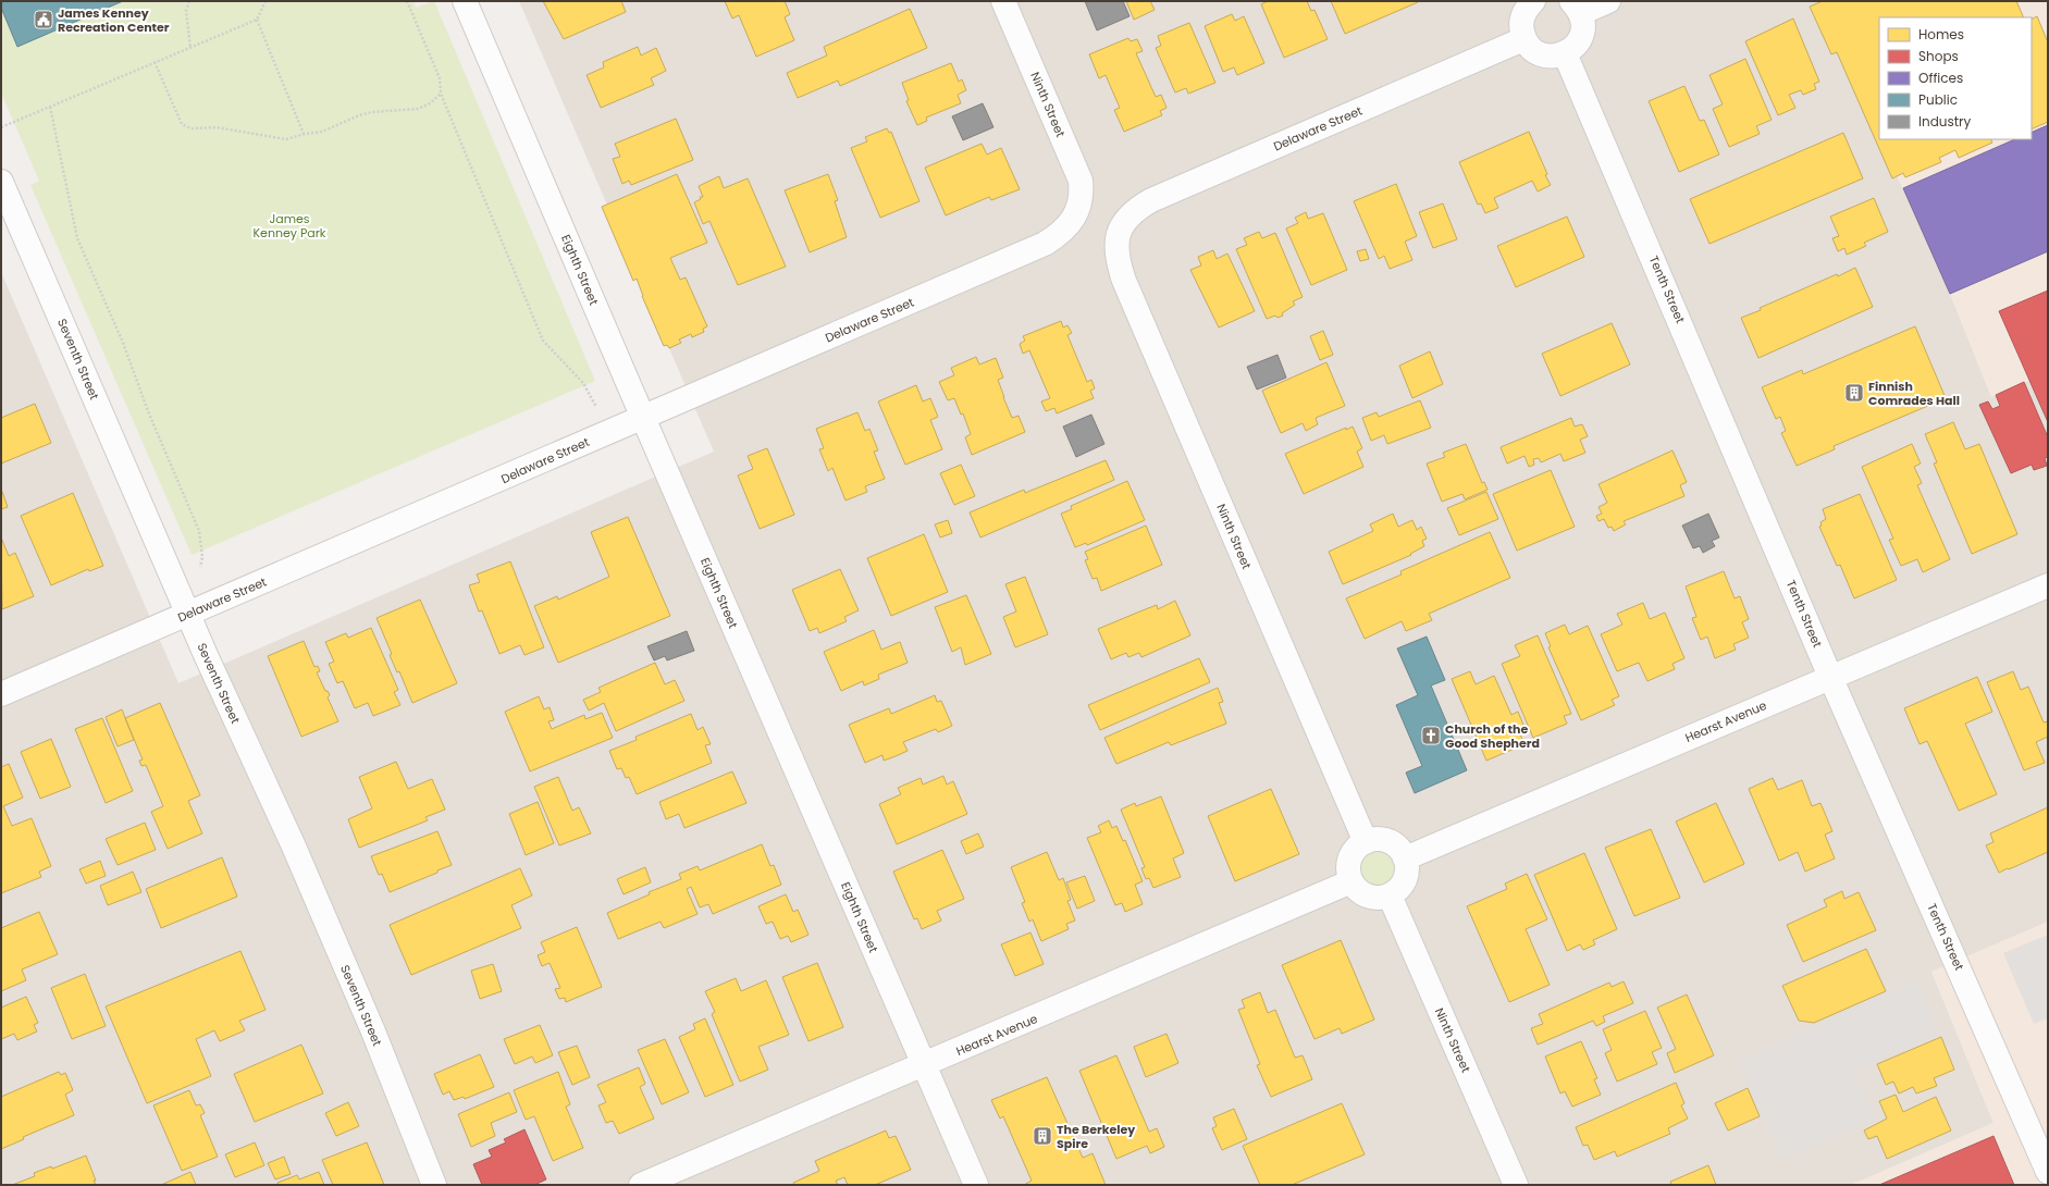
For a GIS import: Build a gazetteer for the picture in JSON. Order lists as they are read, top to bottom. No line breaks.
{"streets":{"street":["Ninth Street","Delaware Street","Eighth Street","Tenth Street","Seventh Street","Hearst Avenue"]},"crossings":[["Ninth Street","Delaware Street"],["Ninth Street","Hearst Avenue"],["Delaware Street","Eighth Street"],["Delaware Street","Seventh Street"],["Eighth Street","Hearst Avenue"],["Tenth Street","Hearst Avenue"]],"parks":["James Kenney Park"],"places":{"public building":["James Kenney Recreation Center"],"building":["Finnish Comrades Hall","The Berkeley Spire"],"church":["Church of the Good Shepherd"]},"legend":["Homes","Shops","Offices","Public","Industry"]}
